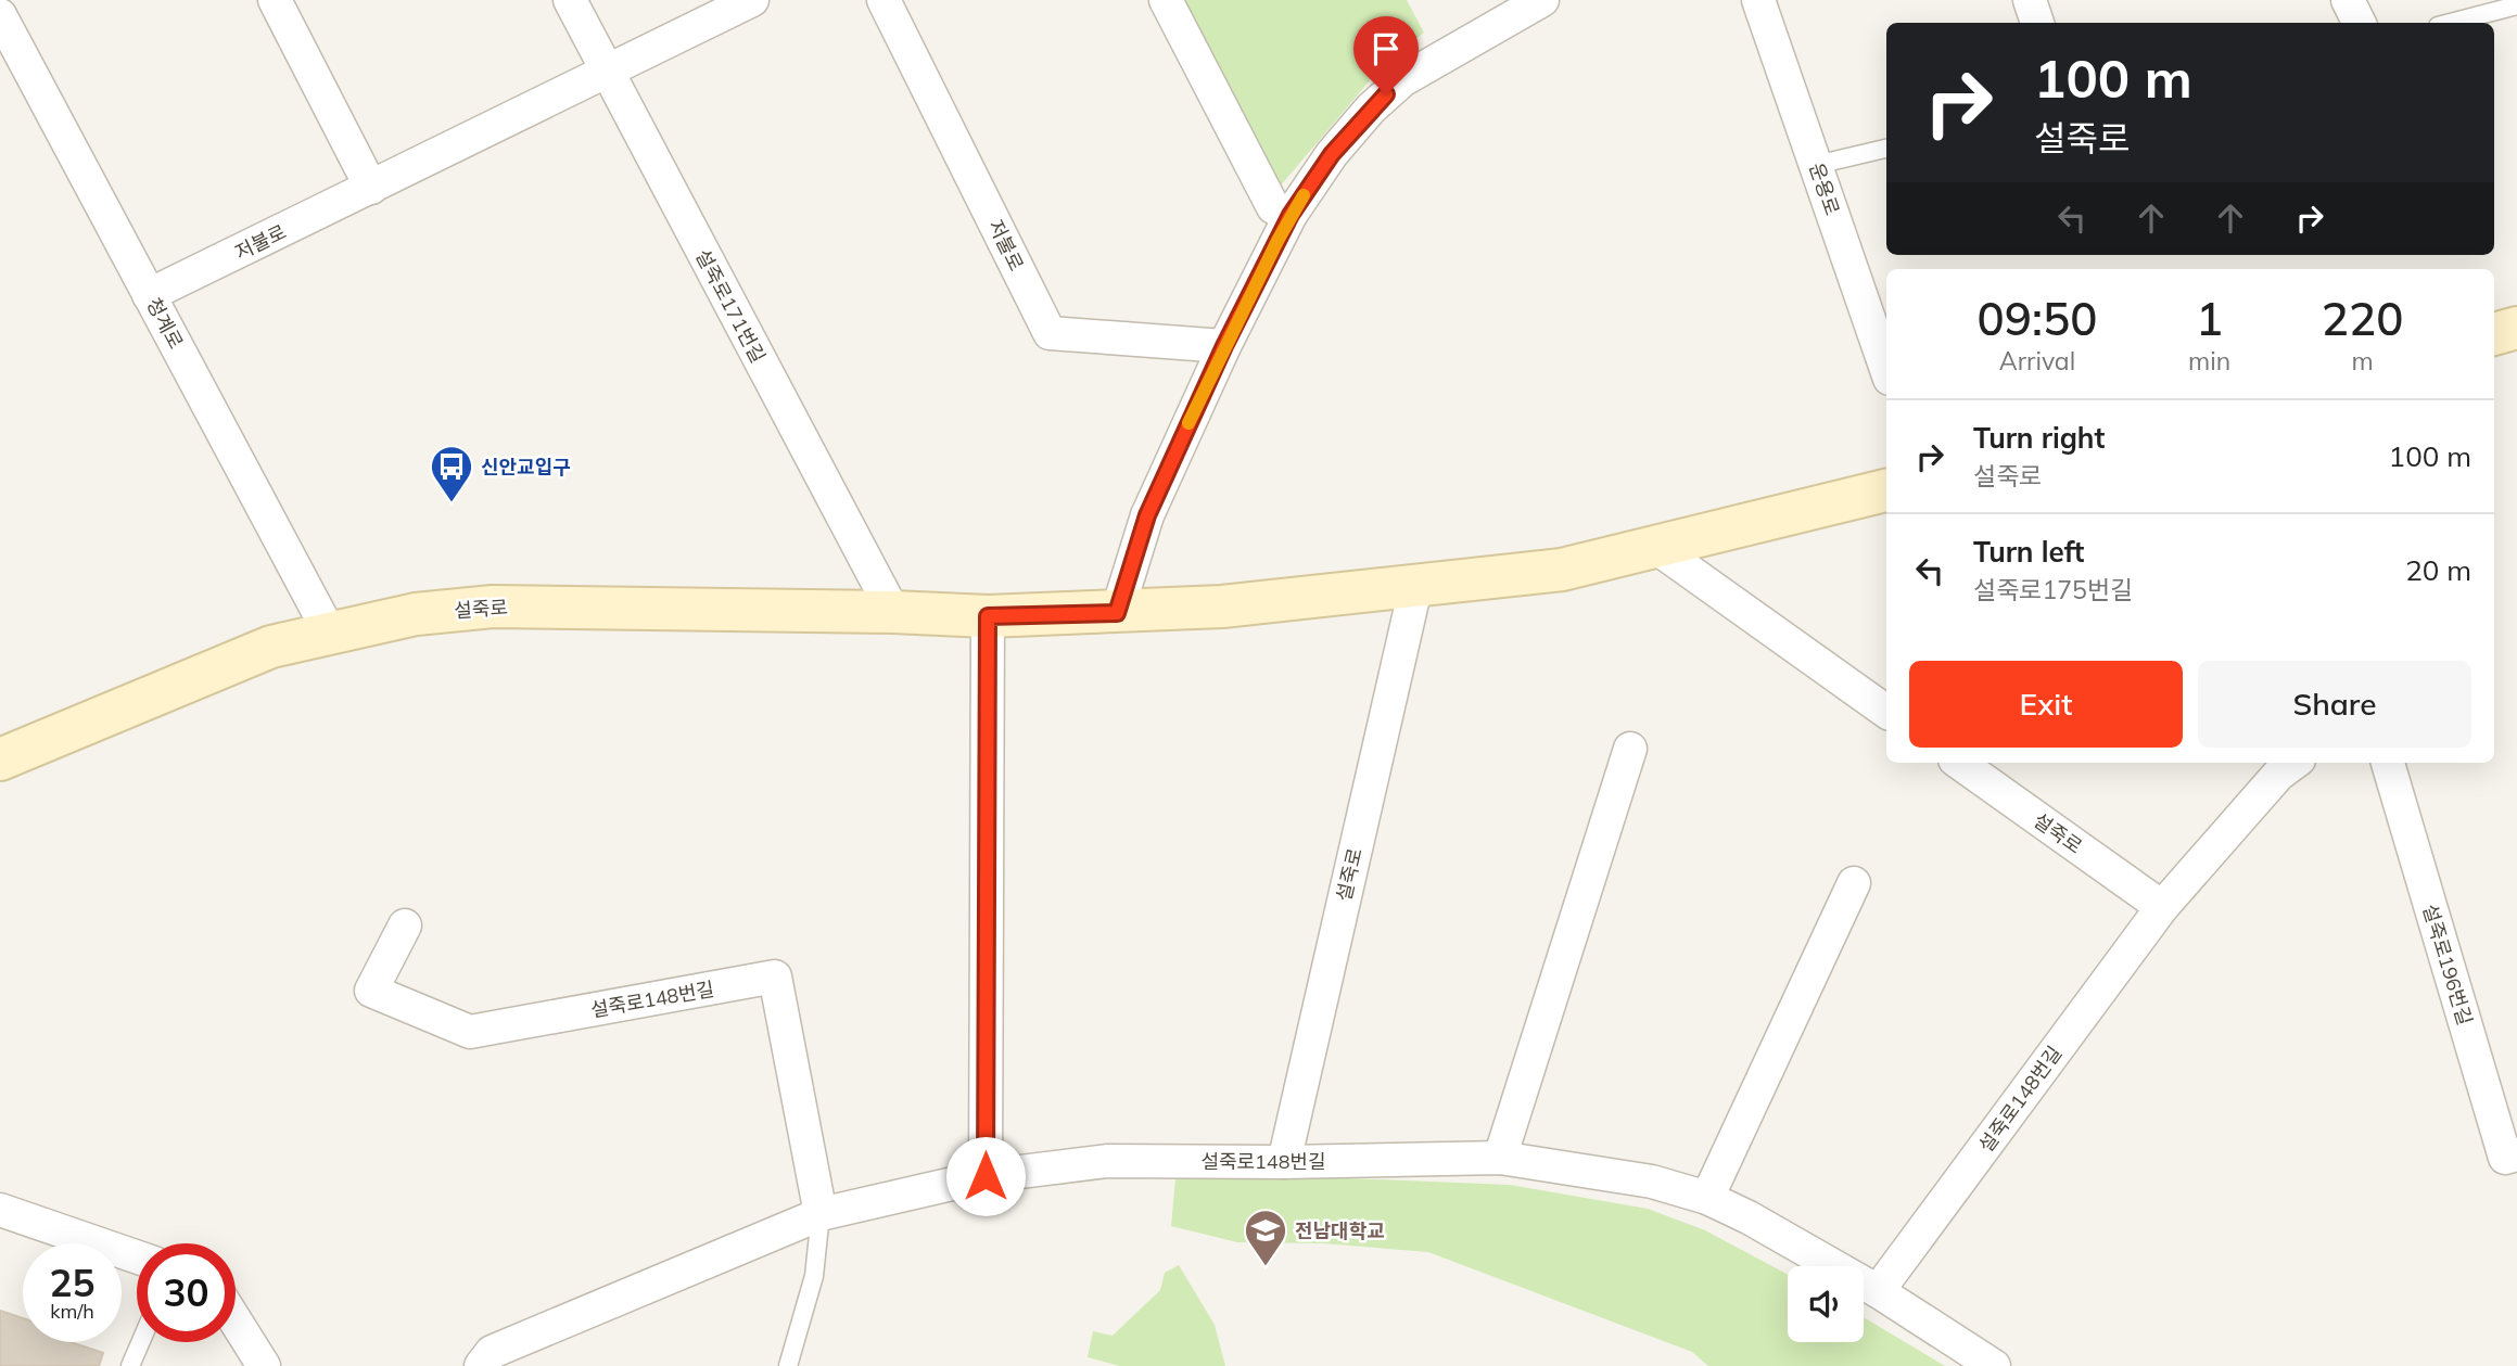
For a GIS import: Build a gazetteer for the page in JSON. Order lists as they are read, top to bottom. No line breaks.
{"streets":{"main road":["설죽로"],"street":["운용로","저불로","설죽로171번길","청계로","설죽로196번길","설죽로148번길"]},"crossings":[["저불로","설죽로171번길"],["저불로","청계로"],["설죽로171번길","설죽로"],["청계로","설죽로"],["설죽로","설죽로148번길"]],"places":{"bus stop":["신안교입구"],"school or university":["전남대학교"]},"page":{"turn":["100 m","설죽로"],"eta":["09:50","Arrival","1","min","220","m"],"list":[{"name":"Turn right","note":"설죽로","value":"100 m"},{"name":"Turn left","note":"설죽로175번길","value":"20 m"}],"buttons":["Exit","Share"],"speed":"25 km/h","limit":"30"}}
